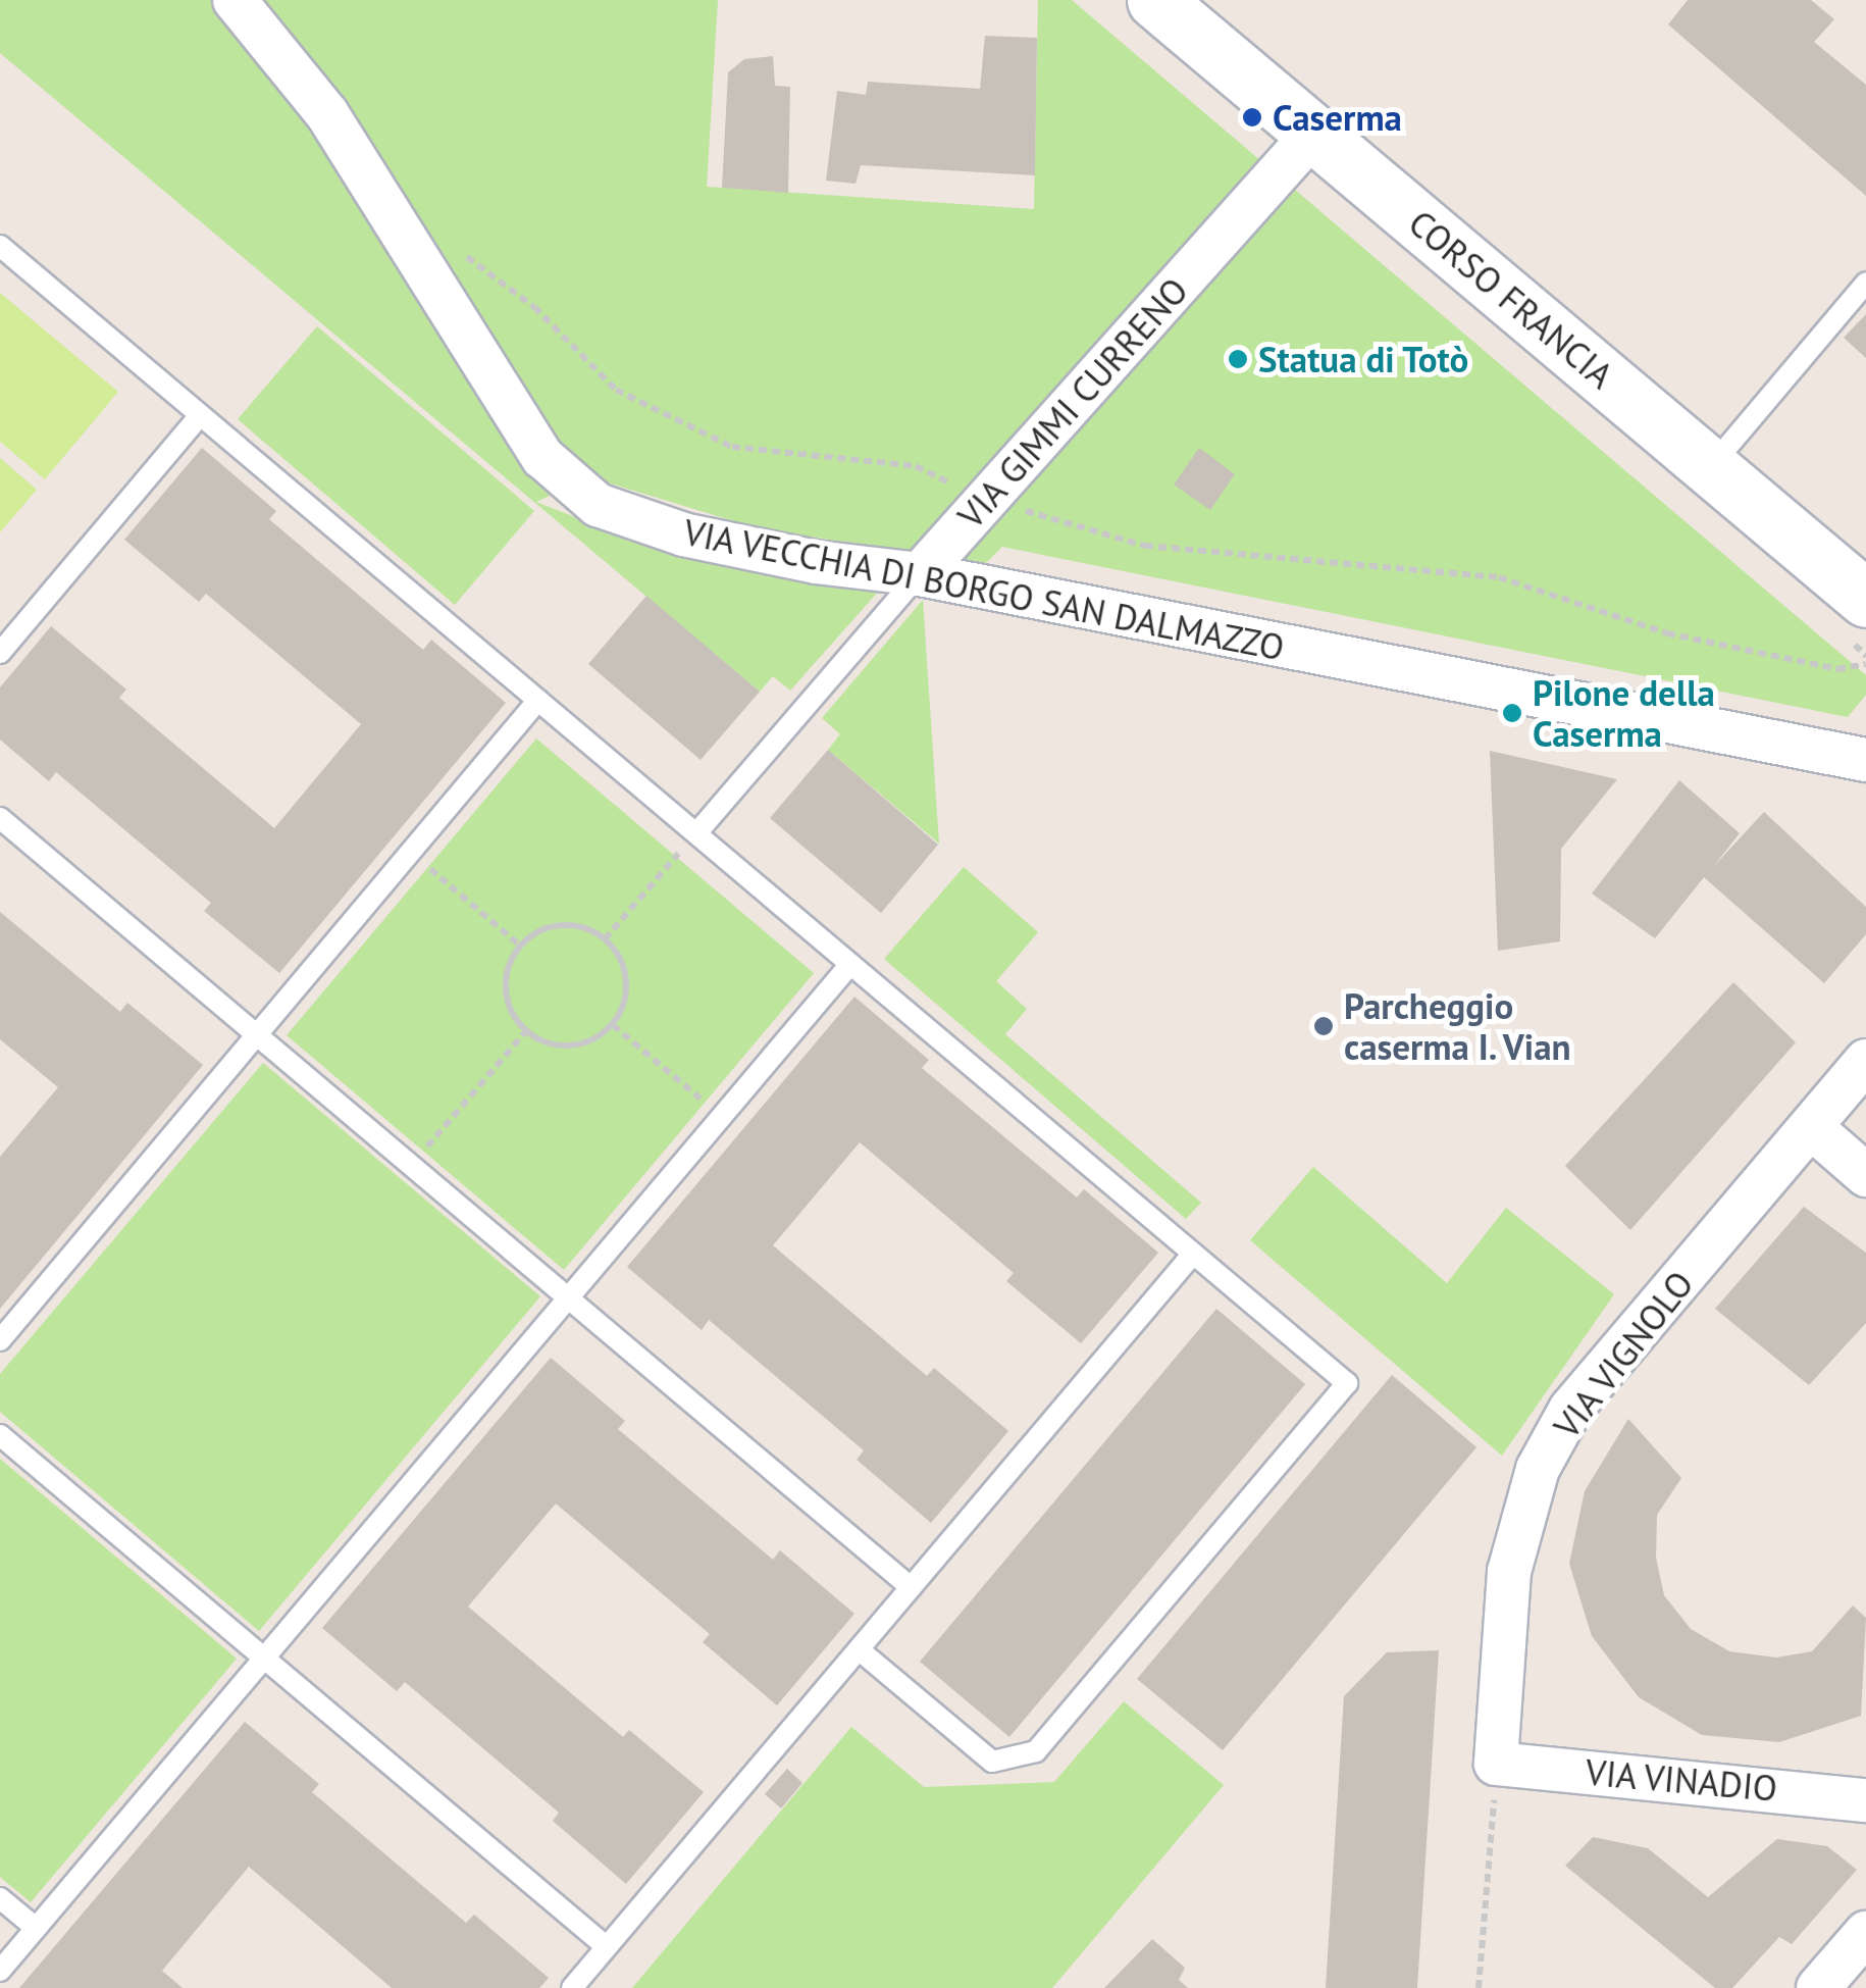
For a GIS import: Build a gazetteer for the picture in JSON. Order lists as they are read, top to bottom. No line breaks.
{"streets":{"main road":["CORSO FRANCIA"],"street":["VIA GIMMI CURRENO","VIA VECCHIA DI BORGO SAN DALMAZZO","VIA VIGNOLO","VIA VINADIO"]},"crossings":[["CORSO FRANCIA","VIA GIMMI CURRENO"],["VIA GIMMI CURRENO","VIA VECCHIA DI BORGO SAN DALMAZZO"],["VIA VIGNOLO","VIA VINADIO"]],"places":["Caserma","Statua di Totò","Pilone della Caserma","Parcheggio caserma I. Vian"]}
